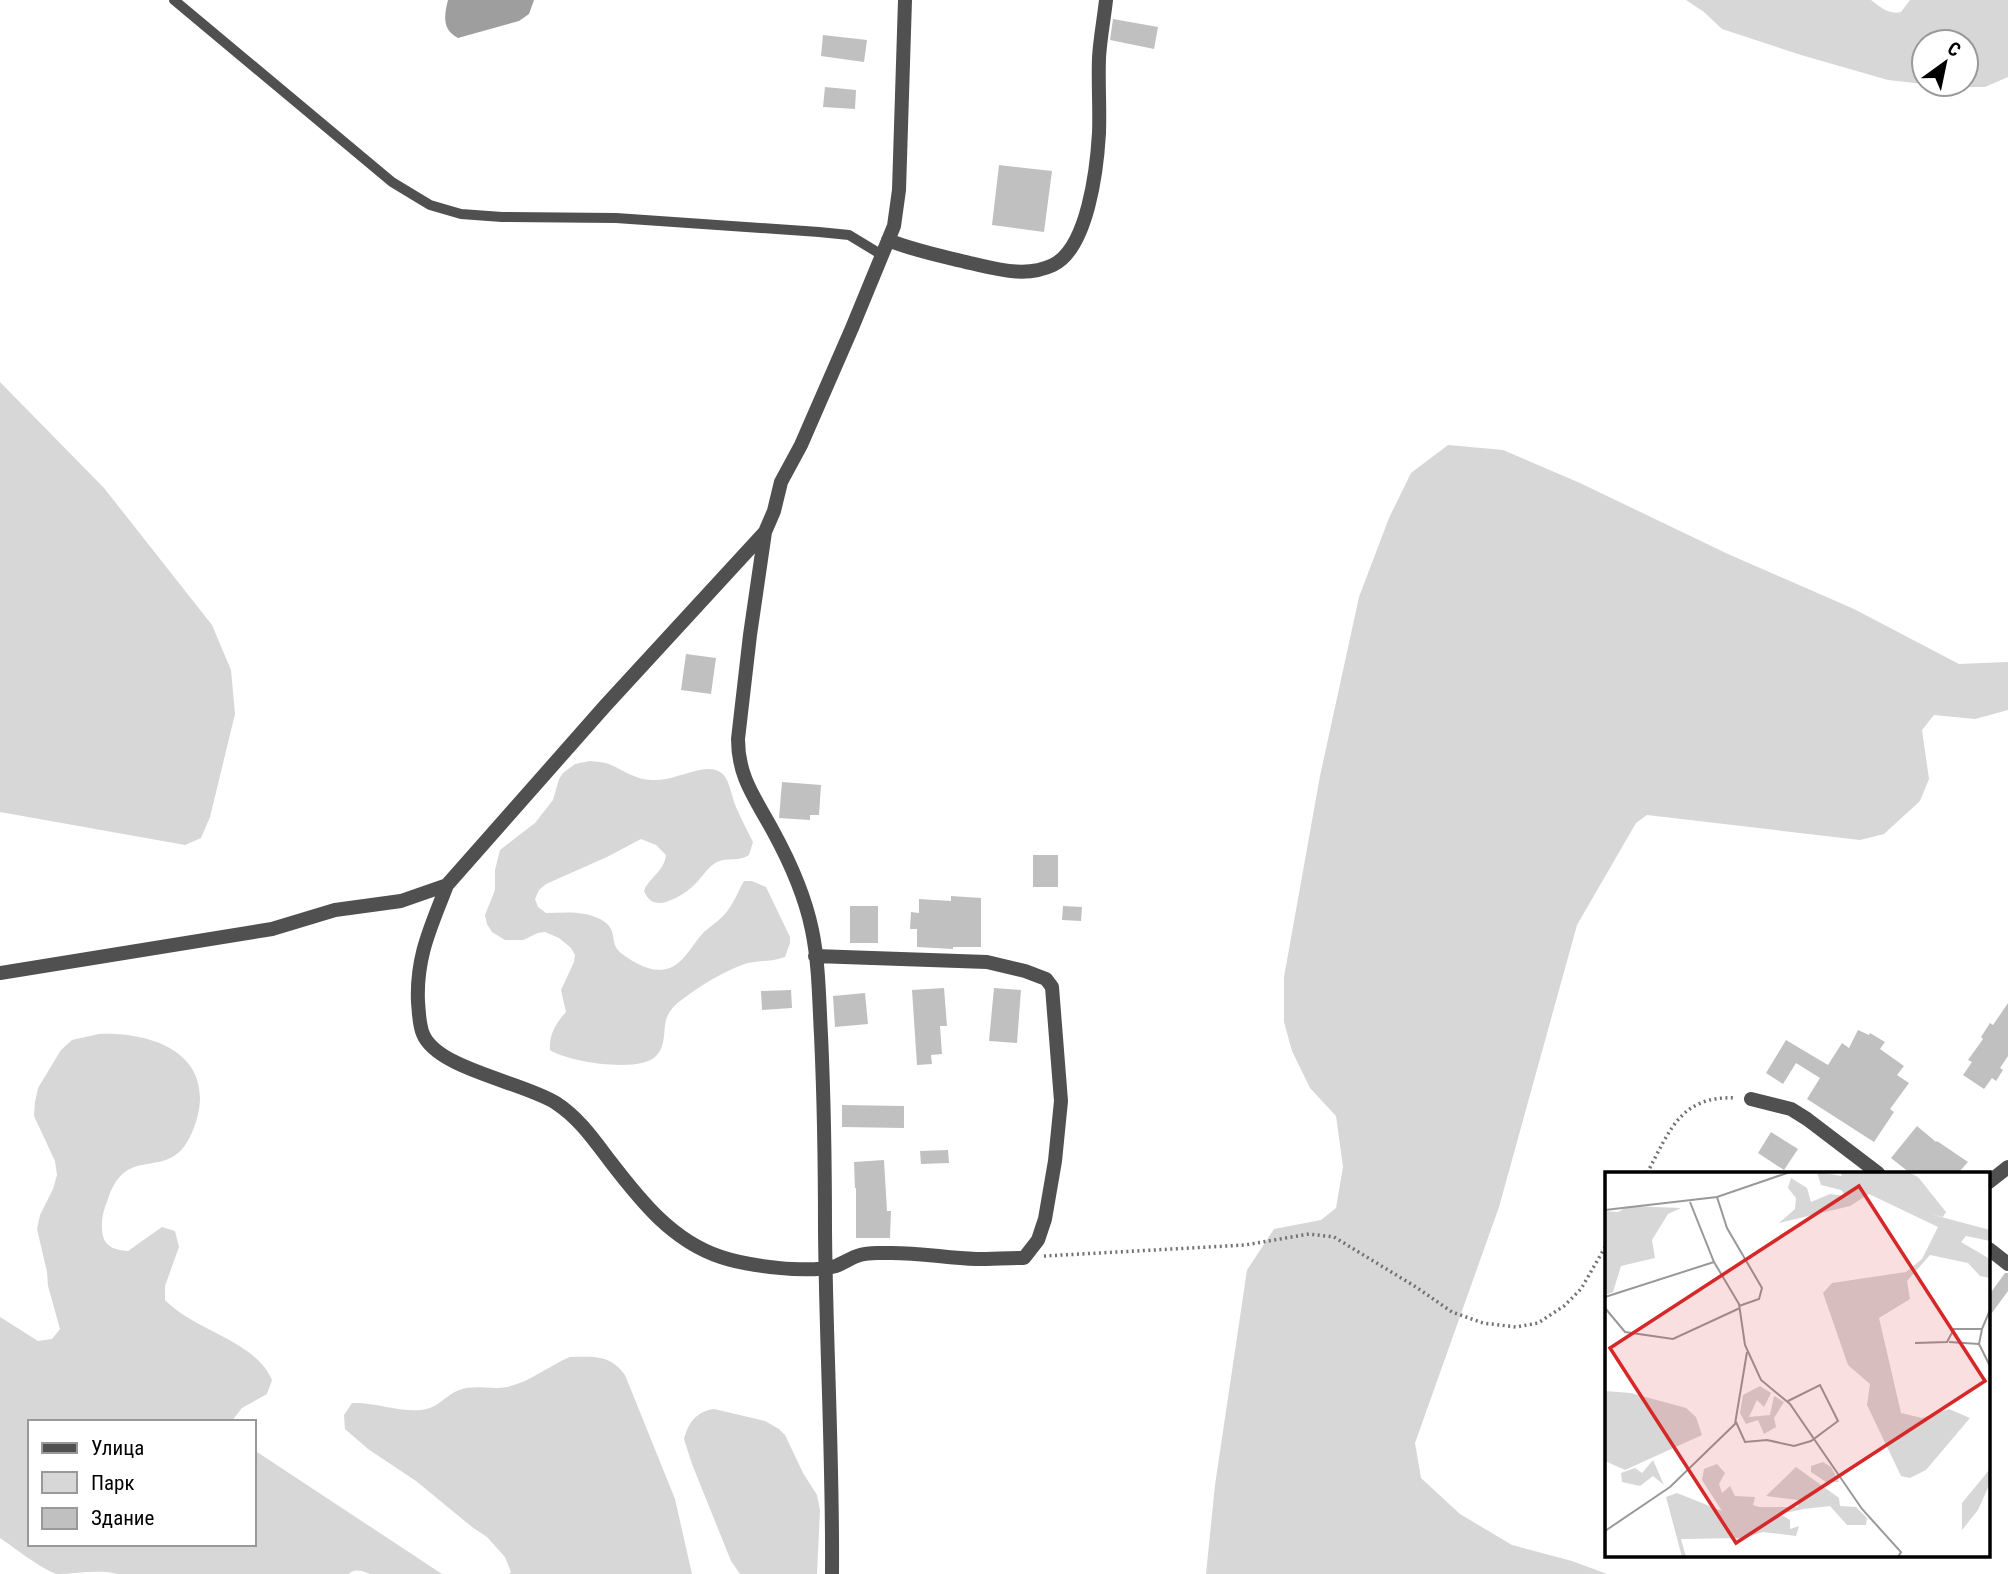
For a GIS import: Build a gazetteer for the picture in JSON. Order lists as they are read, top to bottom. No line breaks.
{"legend":["Улица","Парк","Здание"],"north":"top right"}
